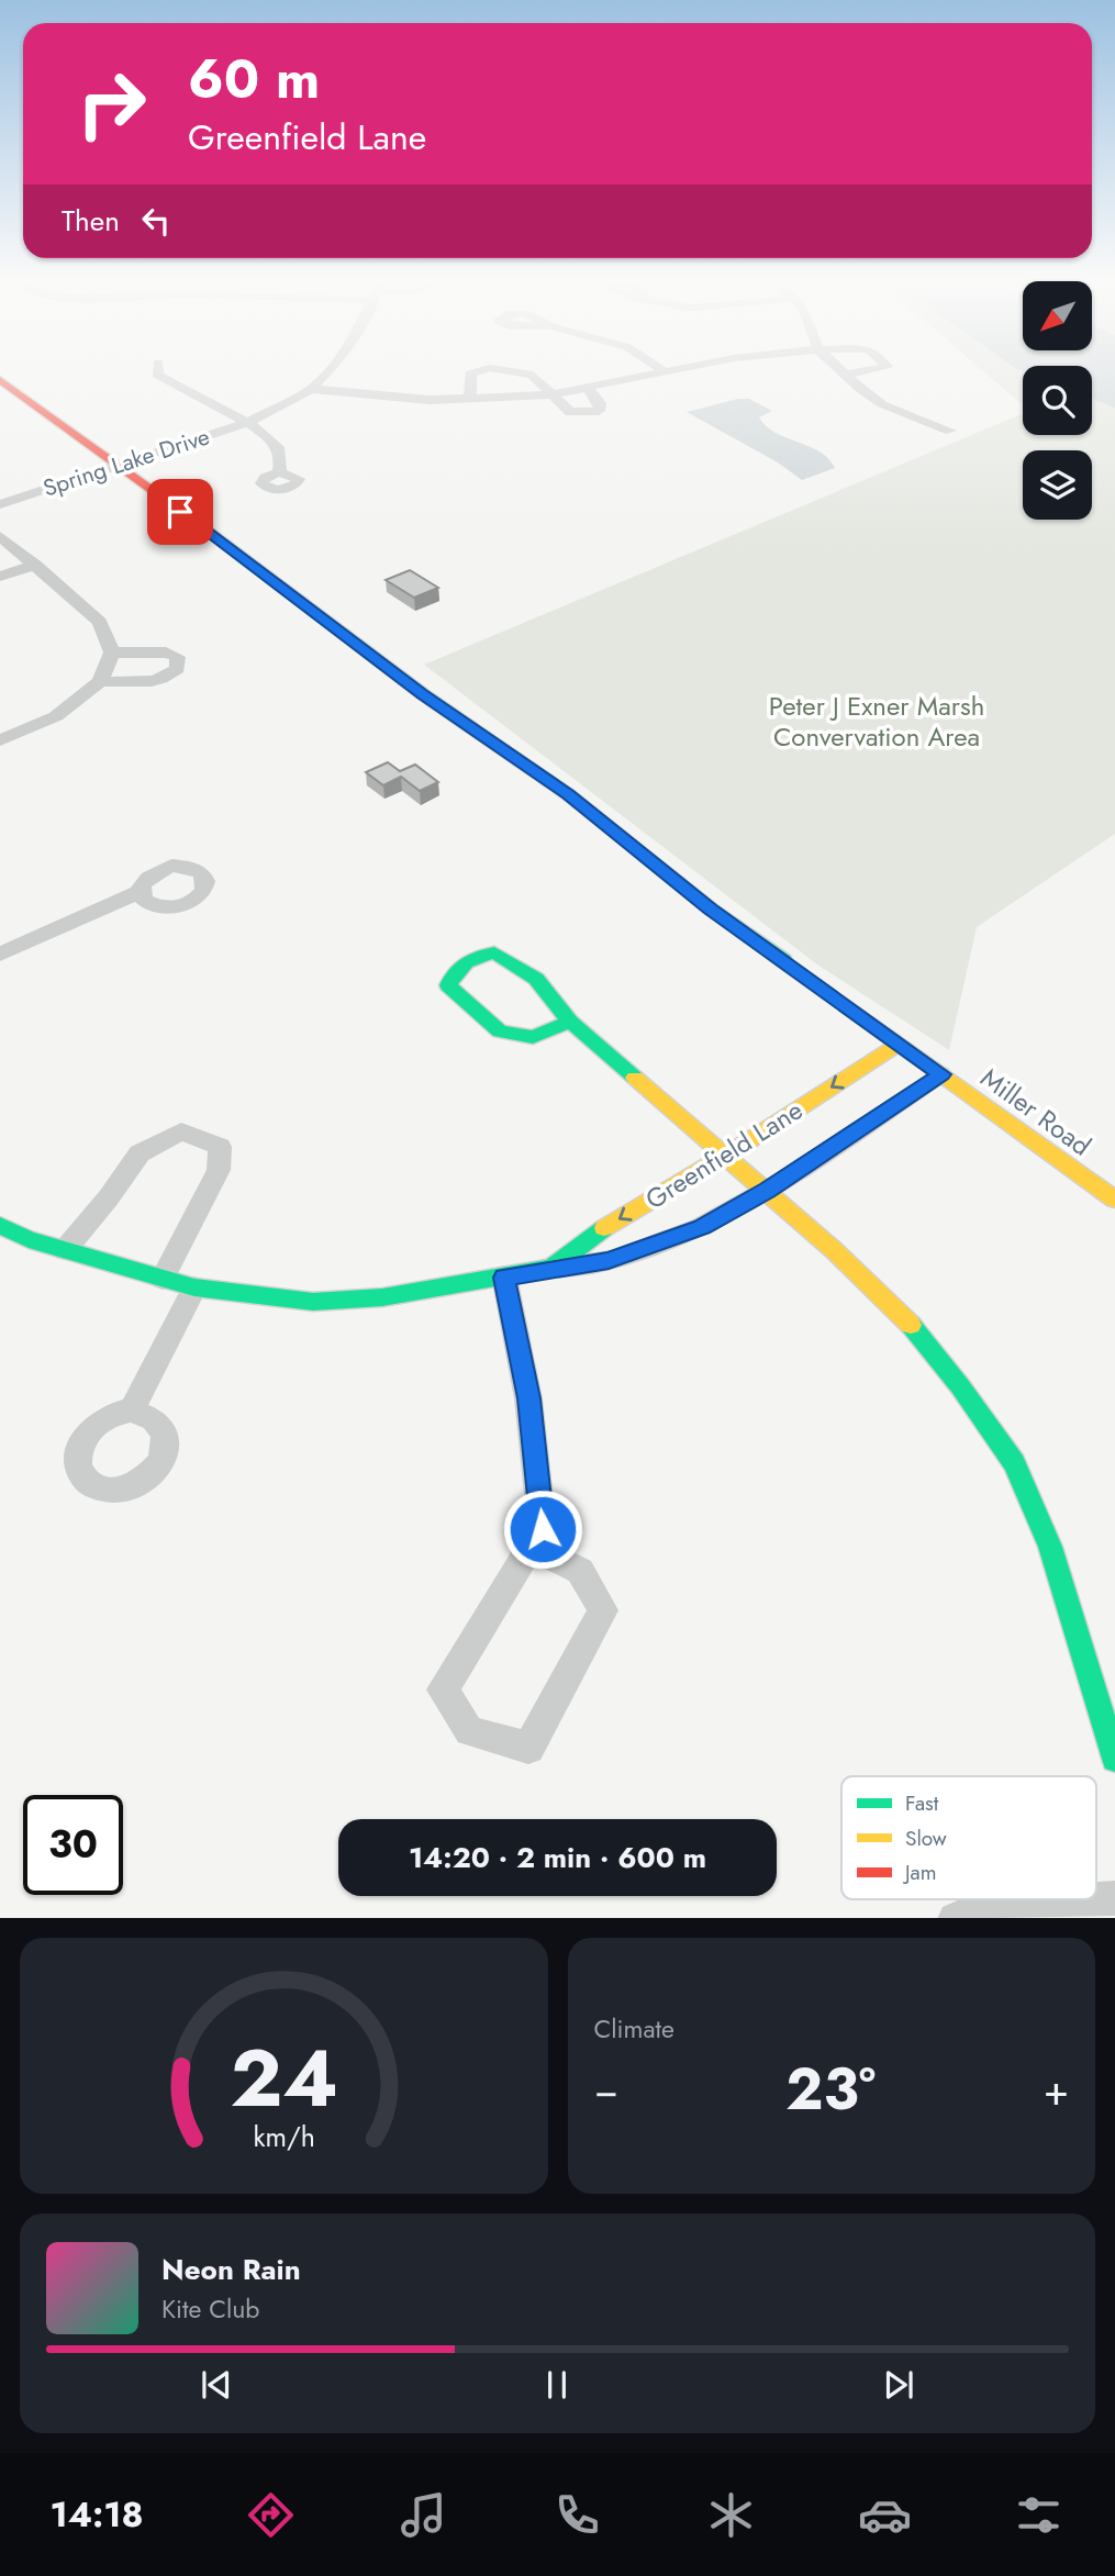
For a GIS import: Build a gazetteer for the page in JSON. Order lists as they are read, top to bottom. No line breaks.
{"streets":{"street":["Spring Lake Drive","Miller Road","Greenfield Lane"]},"crossings":[["Spring Lake Drive","Miller Road"],["Miller Road","Greenfield Lane"]],"parks":["Peter J Exner Marsh Convervation Area"],"legend":["Fast","Slow","Jam"],"north":"bottom left","page":{"turn":["60 m","Greenfield Lane"],"then":"Then","limit":"30","trip":"14:20 · 2 min · 600 m","tile":"Climate","heat":["−","23°","+"],"song":["Neon Rain","Kite Club"],"tabs":"14:18","gauge":["24","km/h"]}}
